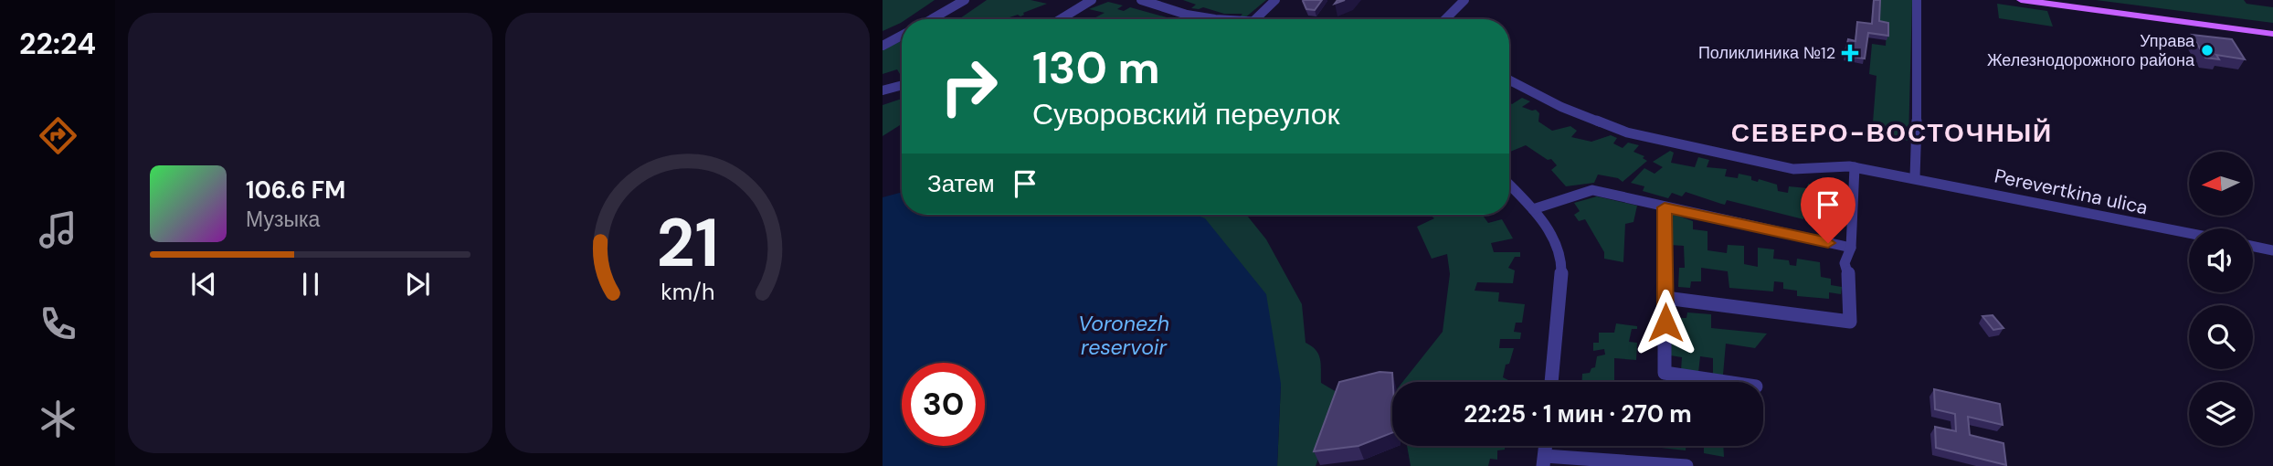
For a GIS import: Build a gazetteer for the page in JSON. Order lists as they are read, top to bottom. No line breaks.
{"streets":{"street":["Perevertkina ulica"]},"districts":["СЕВЕРО-ВОСТОЧНЫЙ"],"water":["Voronezh reservoir"],"places":{"other":["Управа Железнодорожного района"],"health":["Поликлиника №12"]},"north":"left","page":{"tabs":"22:24","turn":["130 m","Суворовский переулок"],"then":"Затем","song":["106.6 FM","Музыка"],"limit":"30","trip":"22:25 · 1 мин · 270 m","gauge":["21","km/h"]}}
